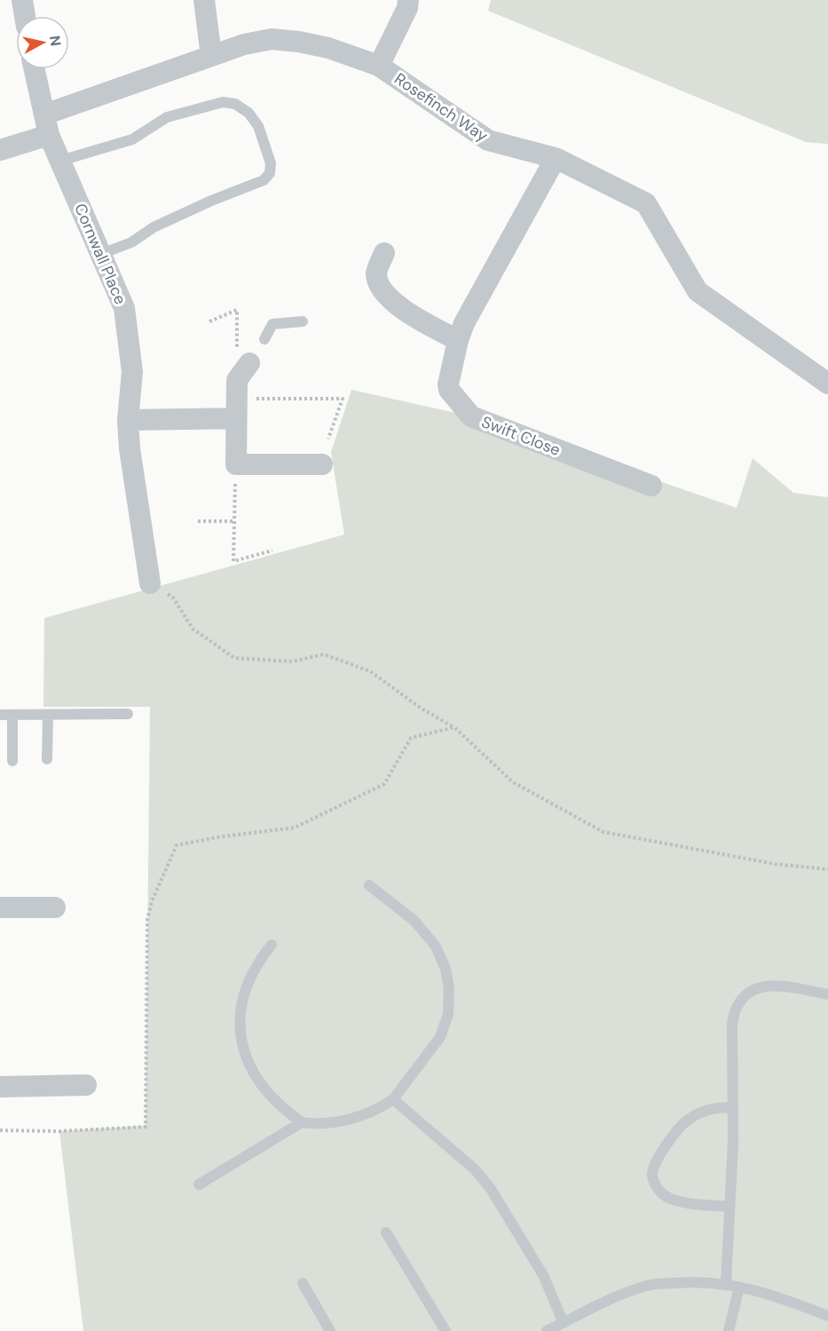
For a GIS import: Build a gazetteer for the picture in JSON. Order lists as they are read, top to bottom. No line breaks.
{"streets":{"street":["Rosefinch Way","Cornwall Place","Swift Close"]},"crossings":[["Rosefinch Way","Cornwall Place"],["Rosefinch Way","Swift Close"]],"north":"right"}
